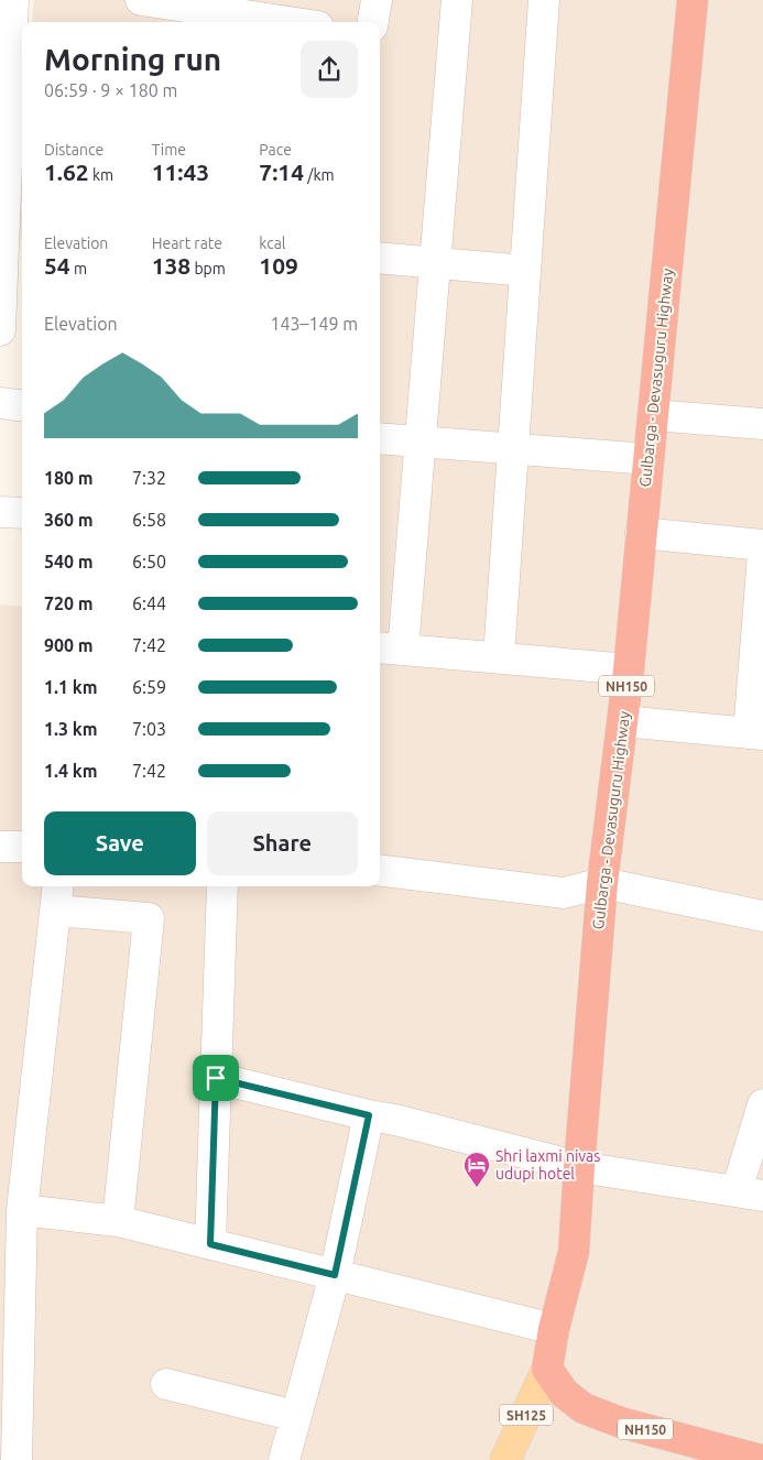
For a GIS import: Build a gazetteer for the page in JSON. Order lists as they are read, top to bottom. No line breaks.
{"streets":{"highway":["Gulbarga - Devasuguru Highway","NH150"],"main road":["SH125"]},"crossings":[["Gulbarga - Devasuguru Highway","NH150"],["Gulbarga - Devasuguru Highway","SH125"],["NH150","SH125"]],"places":{"hotel":["Shri laxmi nivas udupi hotel"]},"page":{"heading":["Morning run","06:59 · 9 × 180 m"],"stats":[["Distance","1.62 km"],["Time","11:43"],["Pace","7:14 /km"],["Elevation","54 m"],["Heart rate","138 bpm"],["kcal","109"]],"chart":["Elevation","143–149 m"],"list":[{"name":"180 m","note":"7:32"},{"name":"360 m","note":"6:58"},{"name":"540 m","note":"6:50"},{"name":"720 m","note":"6:44"},{"name":"900 m","note":"7:42"},{"name":"1.1 km","note":"6:59"},{"name":"1.3 km","note":"7:03"},{"name":"1.4 km","note":"7:42"}],"buttons":["Save","Share"]}}
